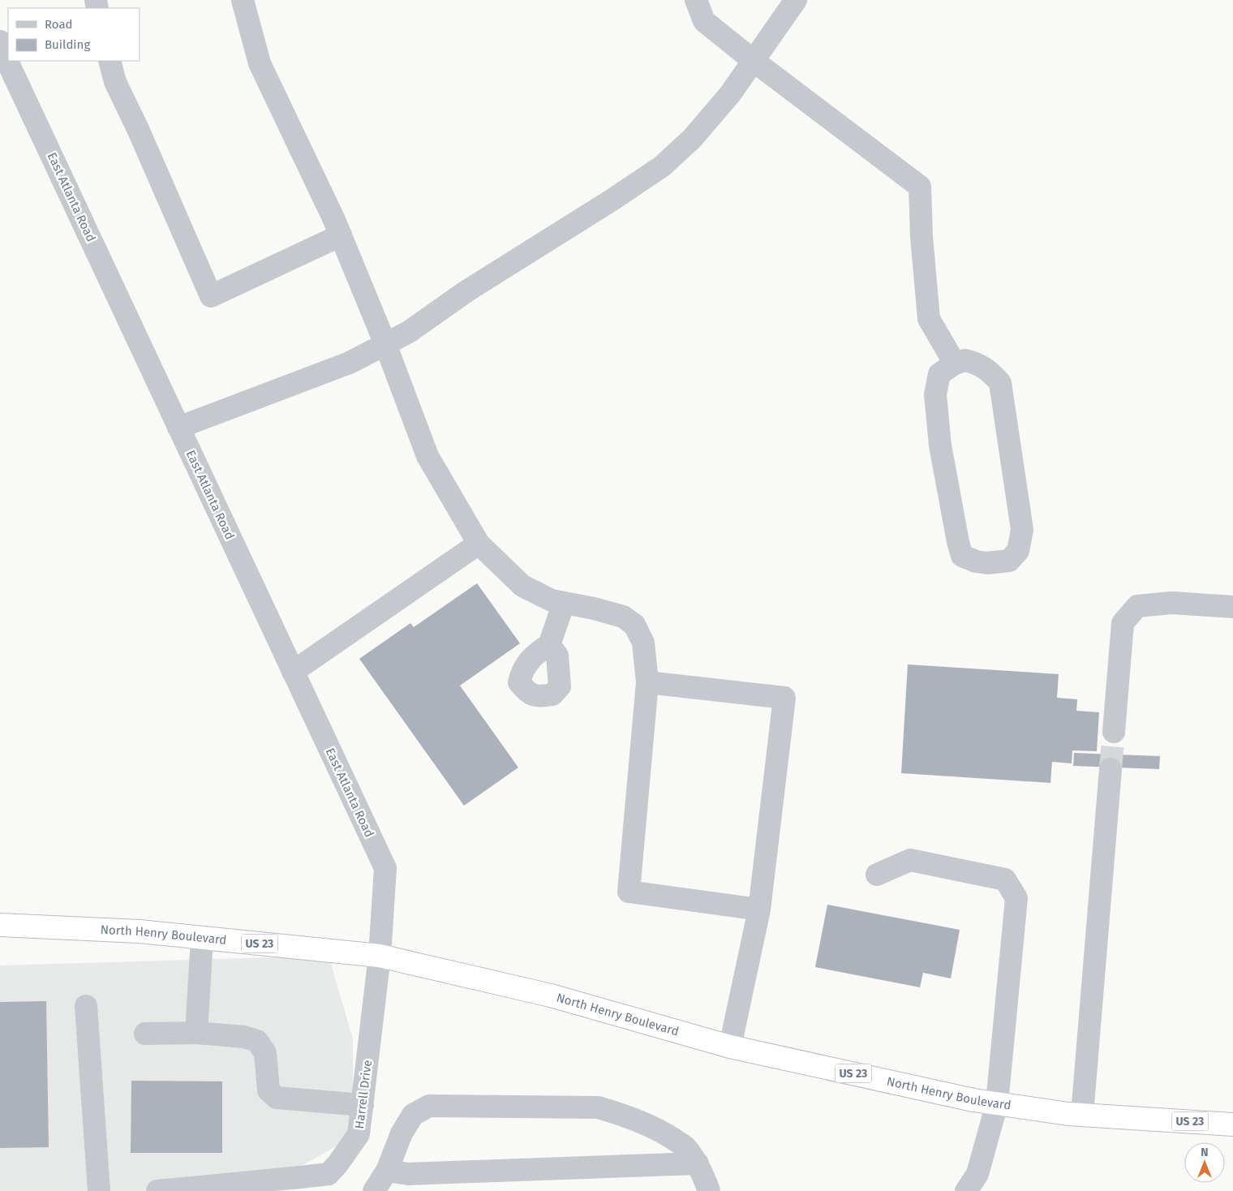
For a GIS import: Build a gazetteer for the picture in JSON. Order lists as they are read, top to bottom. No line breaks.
{"streets":{"highway":["North Henry Boulevard","US 23"],"street":["East Atlanta Road","Harrell Drive"]},"crossings":[["East Atlanta Road","North Henry Boulevard"],["East Atlanta Road","Harrell Drive"],["North Henry Boulevard","Harrell Drive"]],"legend":["Road","Building"],"north":"top"}
